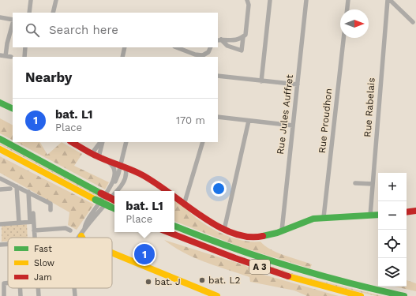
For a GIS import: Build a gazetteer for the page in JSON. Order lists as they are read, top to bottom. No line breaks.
{"streets":{"main road":["A 3"],"street":["Rue Rabelais","Rue Jules Auffret","Rue Proudhon"]},"places":["bat. L2","bat. J"],"legend":["Fast","Slow","Jam"],"north":"right","page":{"search":"Search here","heading":"Nearby","list":[{"mark":"1","name":"bat. L1","note":"Place","value":"170 m"}],"map_buttons":["+","−"],"popup":["bat. L1","Place"],"pins":"1"}}
